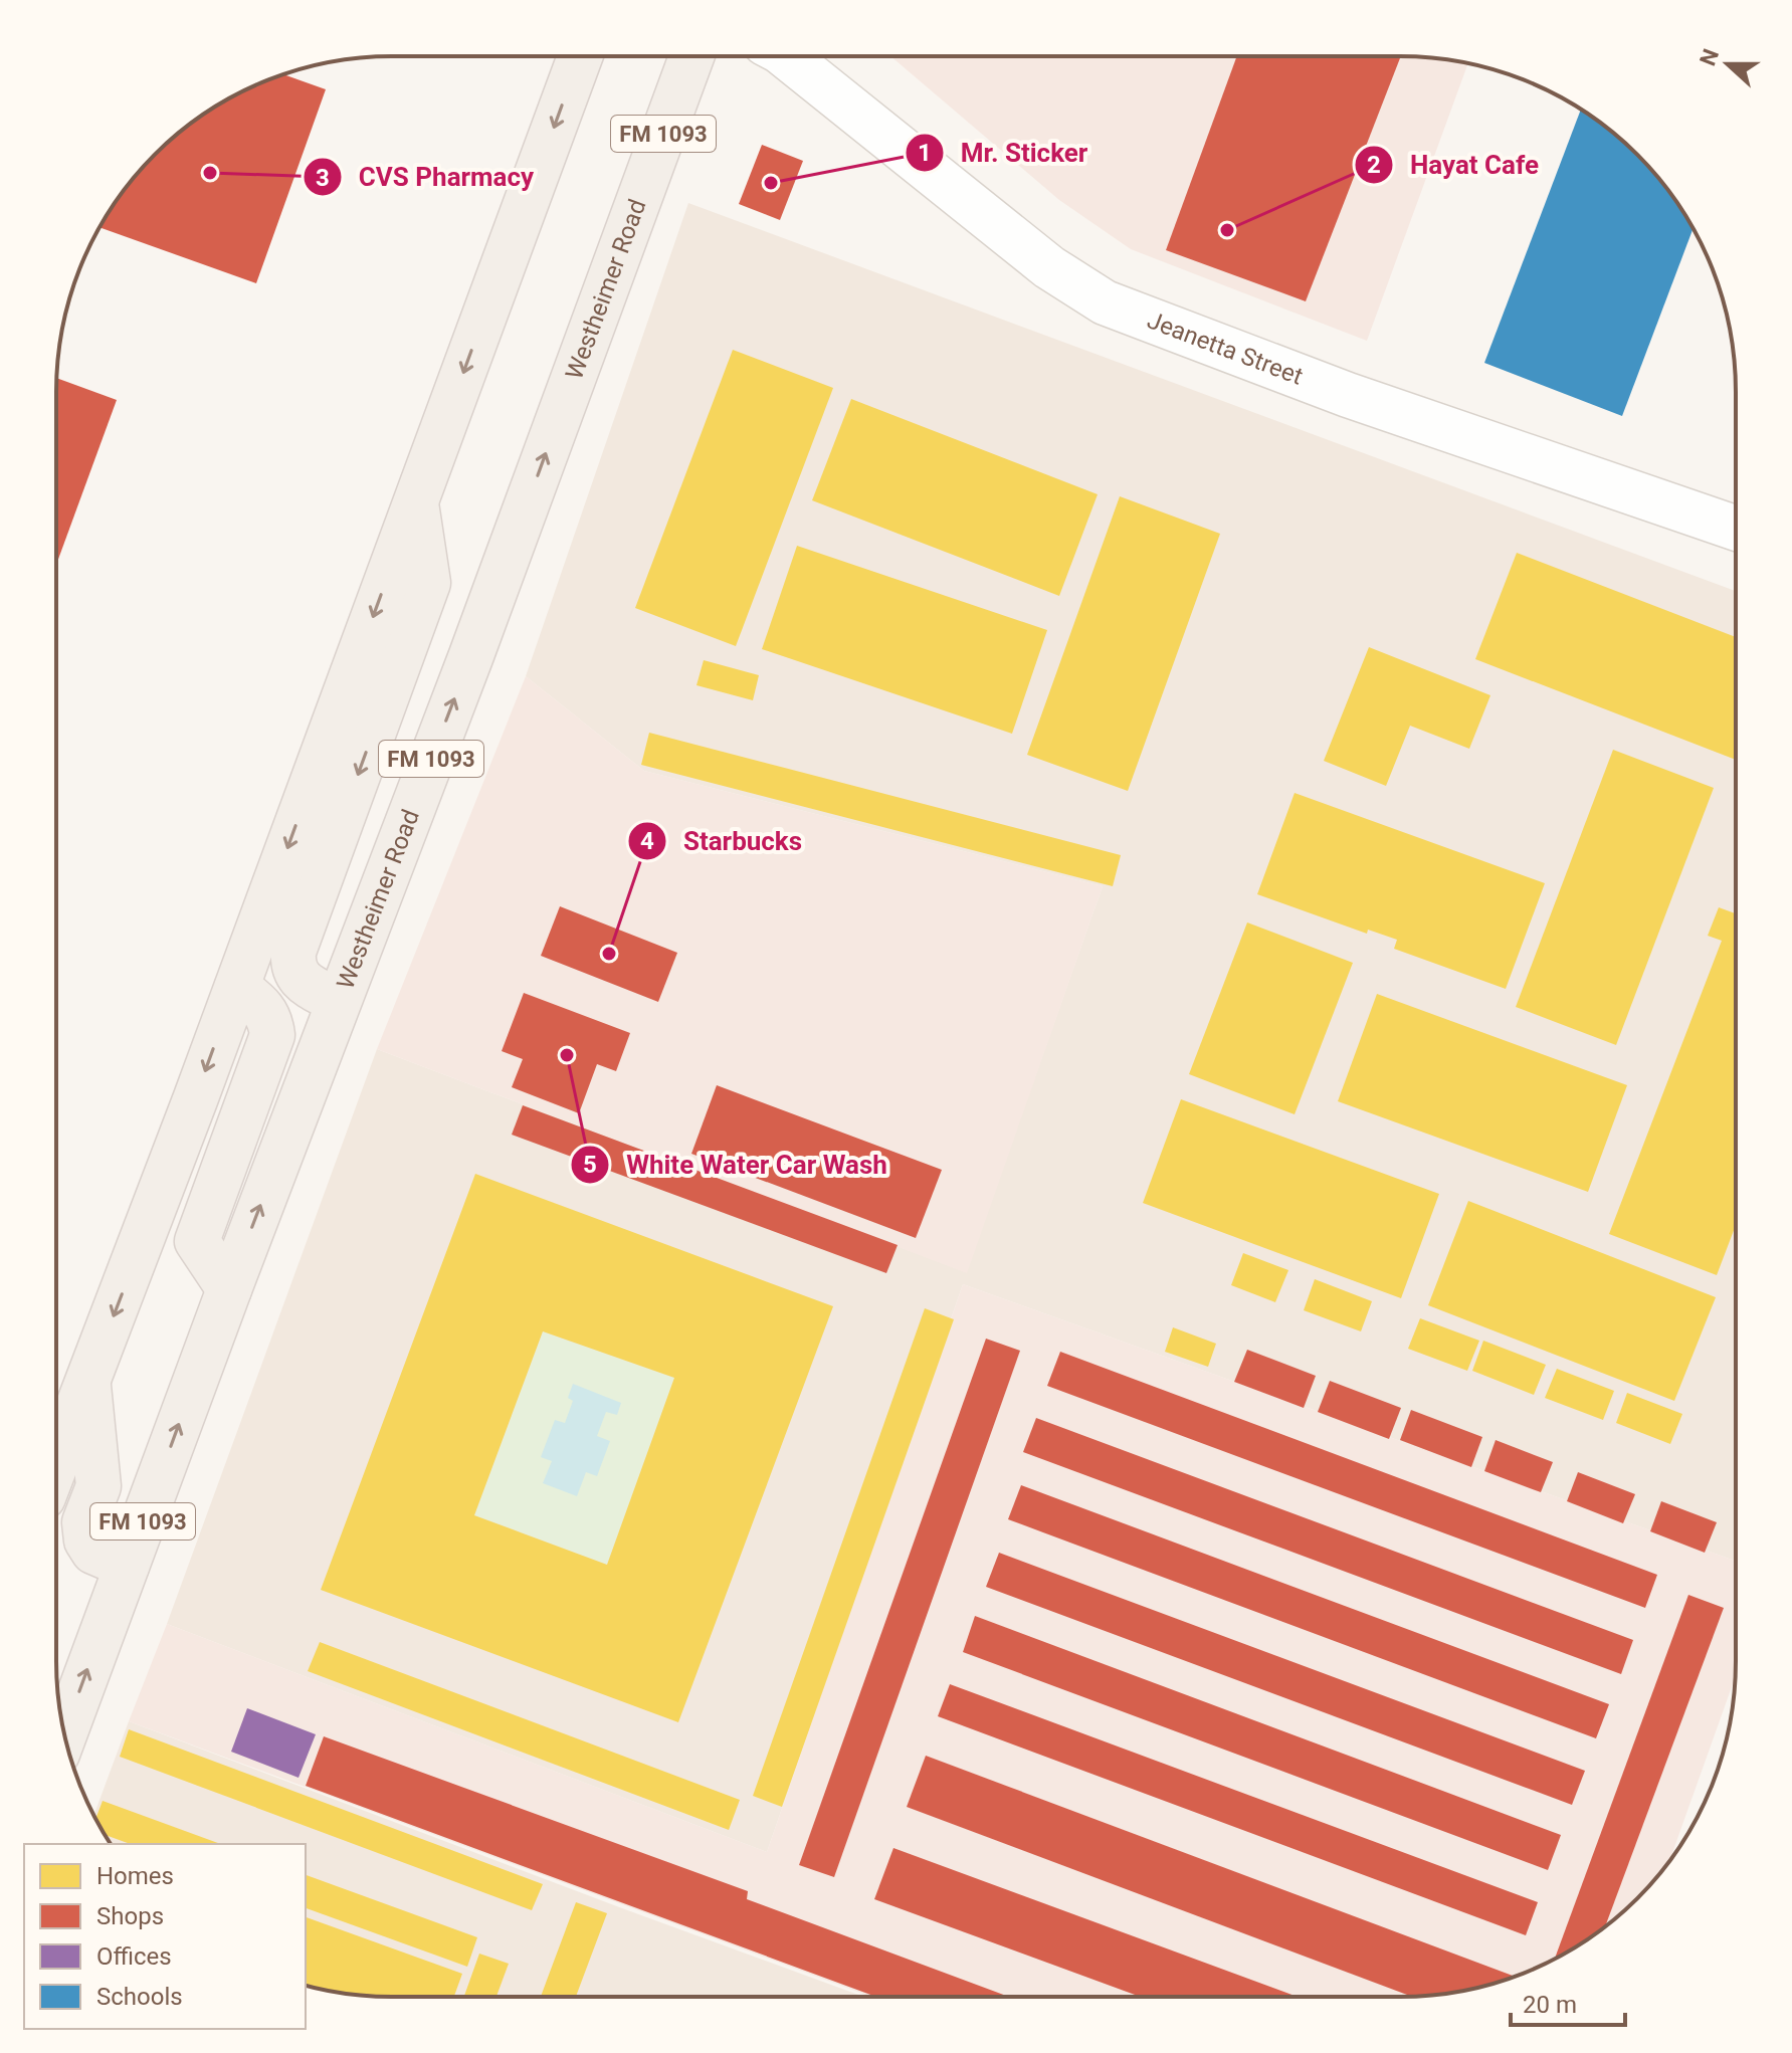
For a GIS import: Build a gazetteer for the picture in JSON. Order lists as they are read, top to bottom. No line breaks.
{"streets":{"main road":["FM 1093","Westheimer Road"],"street":["Jeanetta Street"]},"places":["CVS Pharmacy","Mr. Sticker","Hayat Cafe","Starbucks","White Water Car Wash"],"legend":["Homes","Shops","Offices","Schools"],"scale_bar":"20 m","north":"left"}
